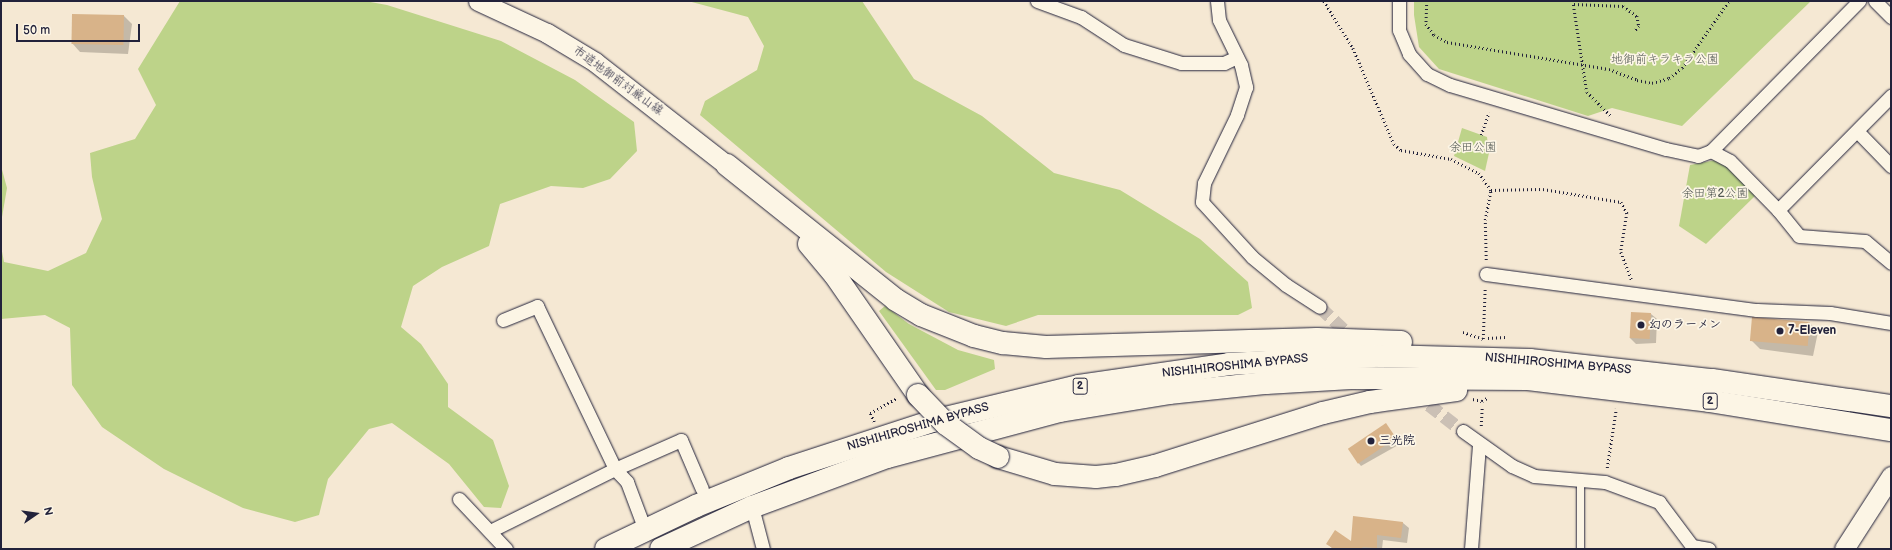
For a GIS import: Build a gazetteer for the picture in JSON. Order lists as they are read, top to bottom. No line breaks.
{"streets":{"highway":["NISHIHIROSHIMA BYPASS","2"],"street":["市道地御前対厳山線"]},"parks":["地御前キラキラ公園","余田公園","余田第2公園"],"places":["幻のラーメン","7-Eleven","三光院"],"scale_bar":"50 m","north":"right"}
